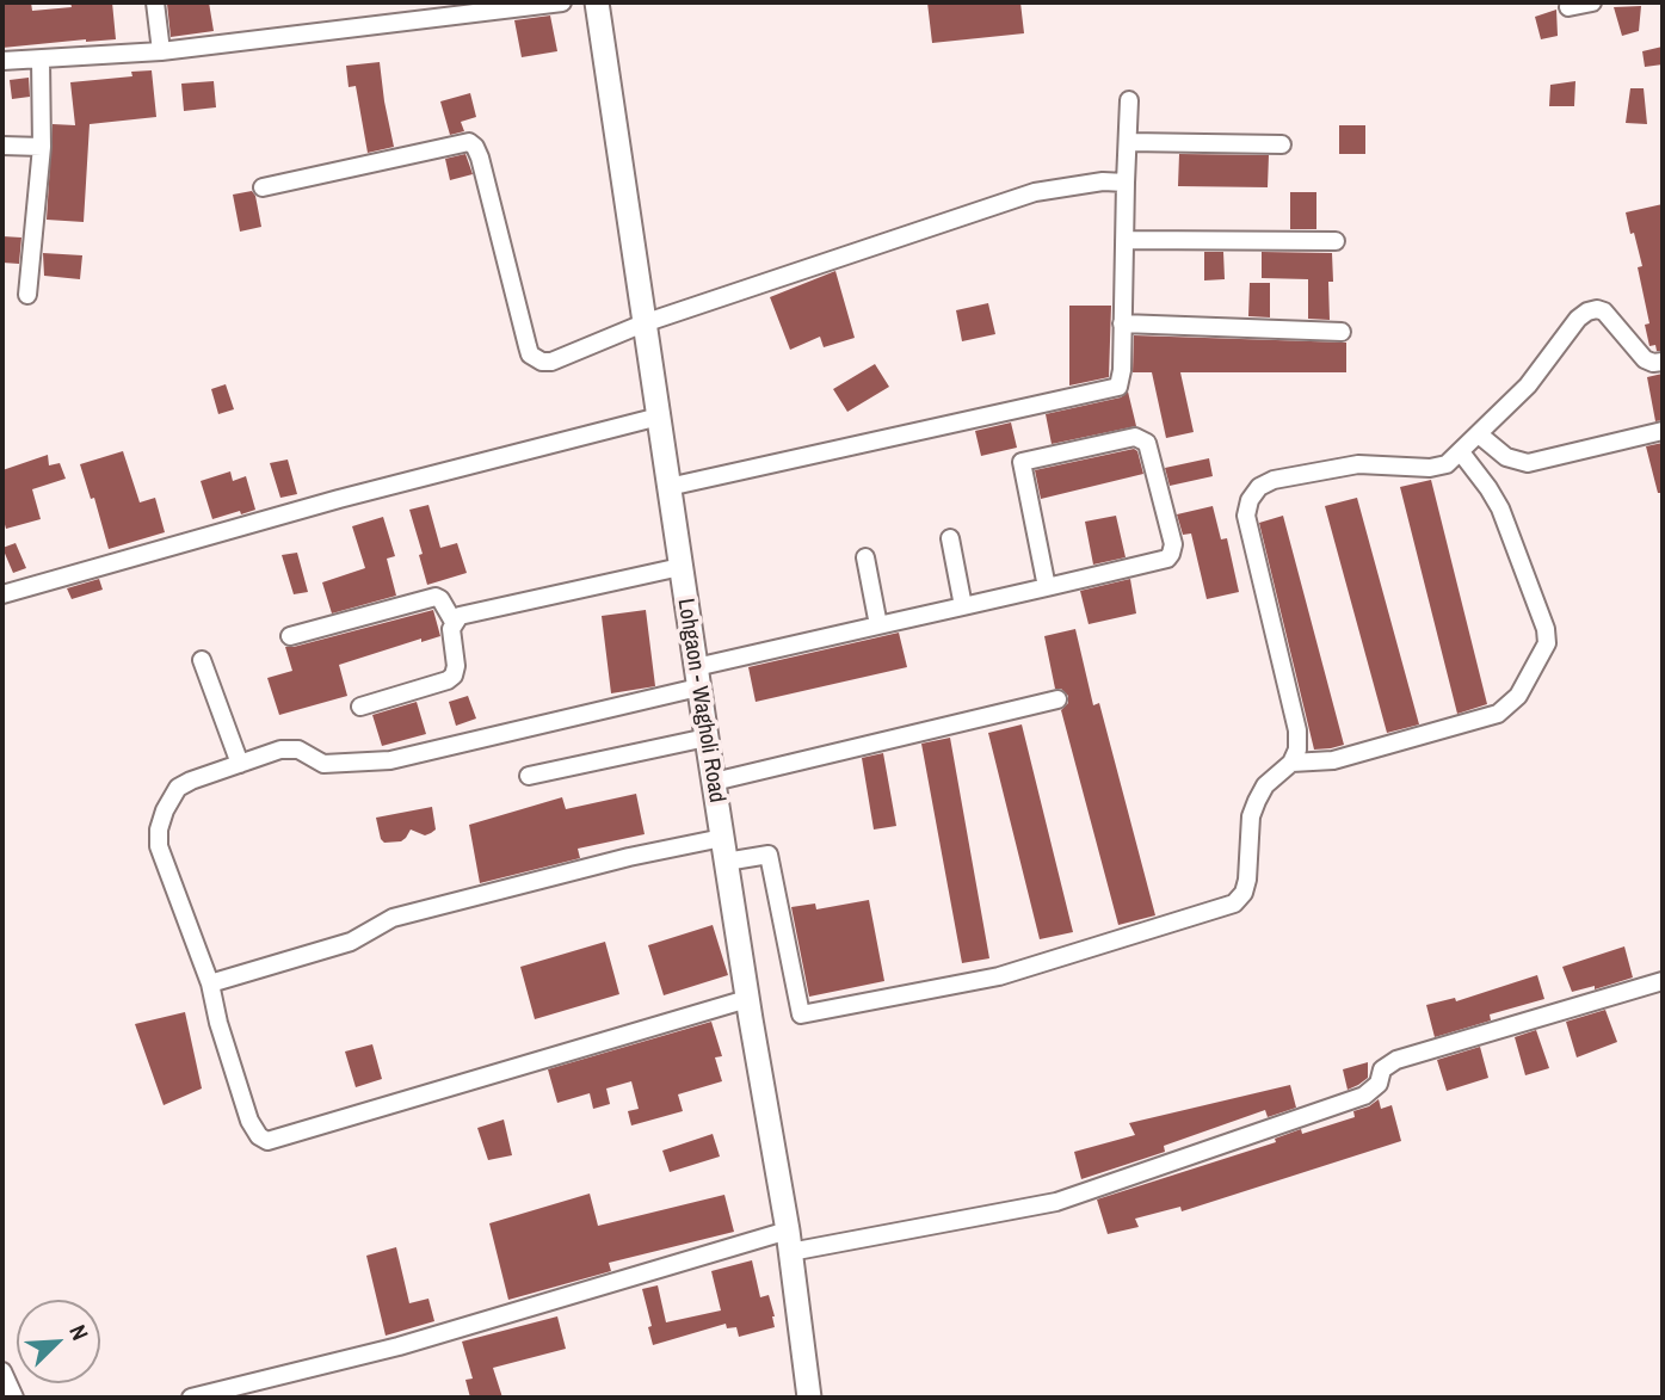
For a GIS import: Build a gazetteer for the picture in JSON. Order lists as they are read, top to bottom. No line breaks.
{"streets":{"main road":["Lohgaon - Wagholi Road"]},"north":"top right"}
